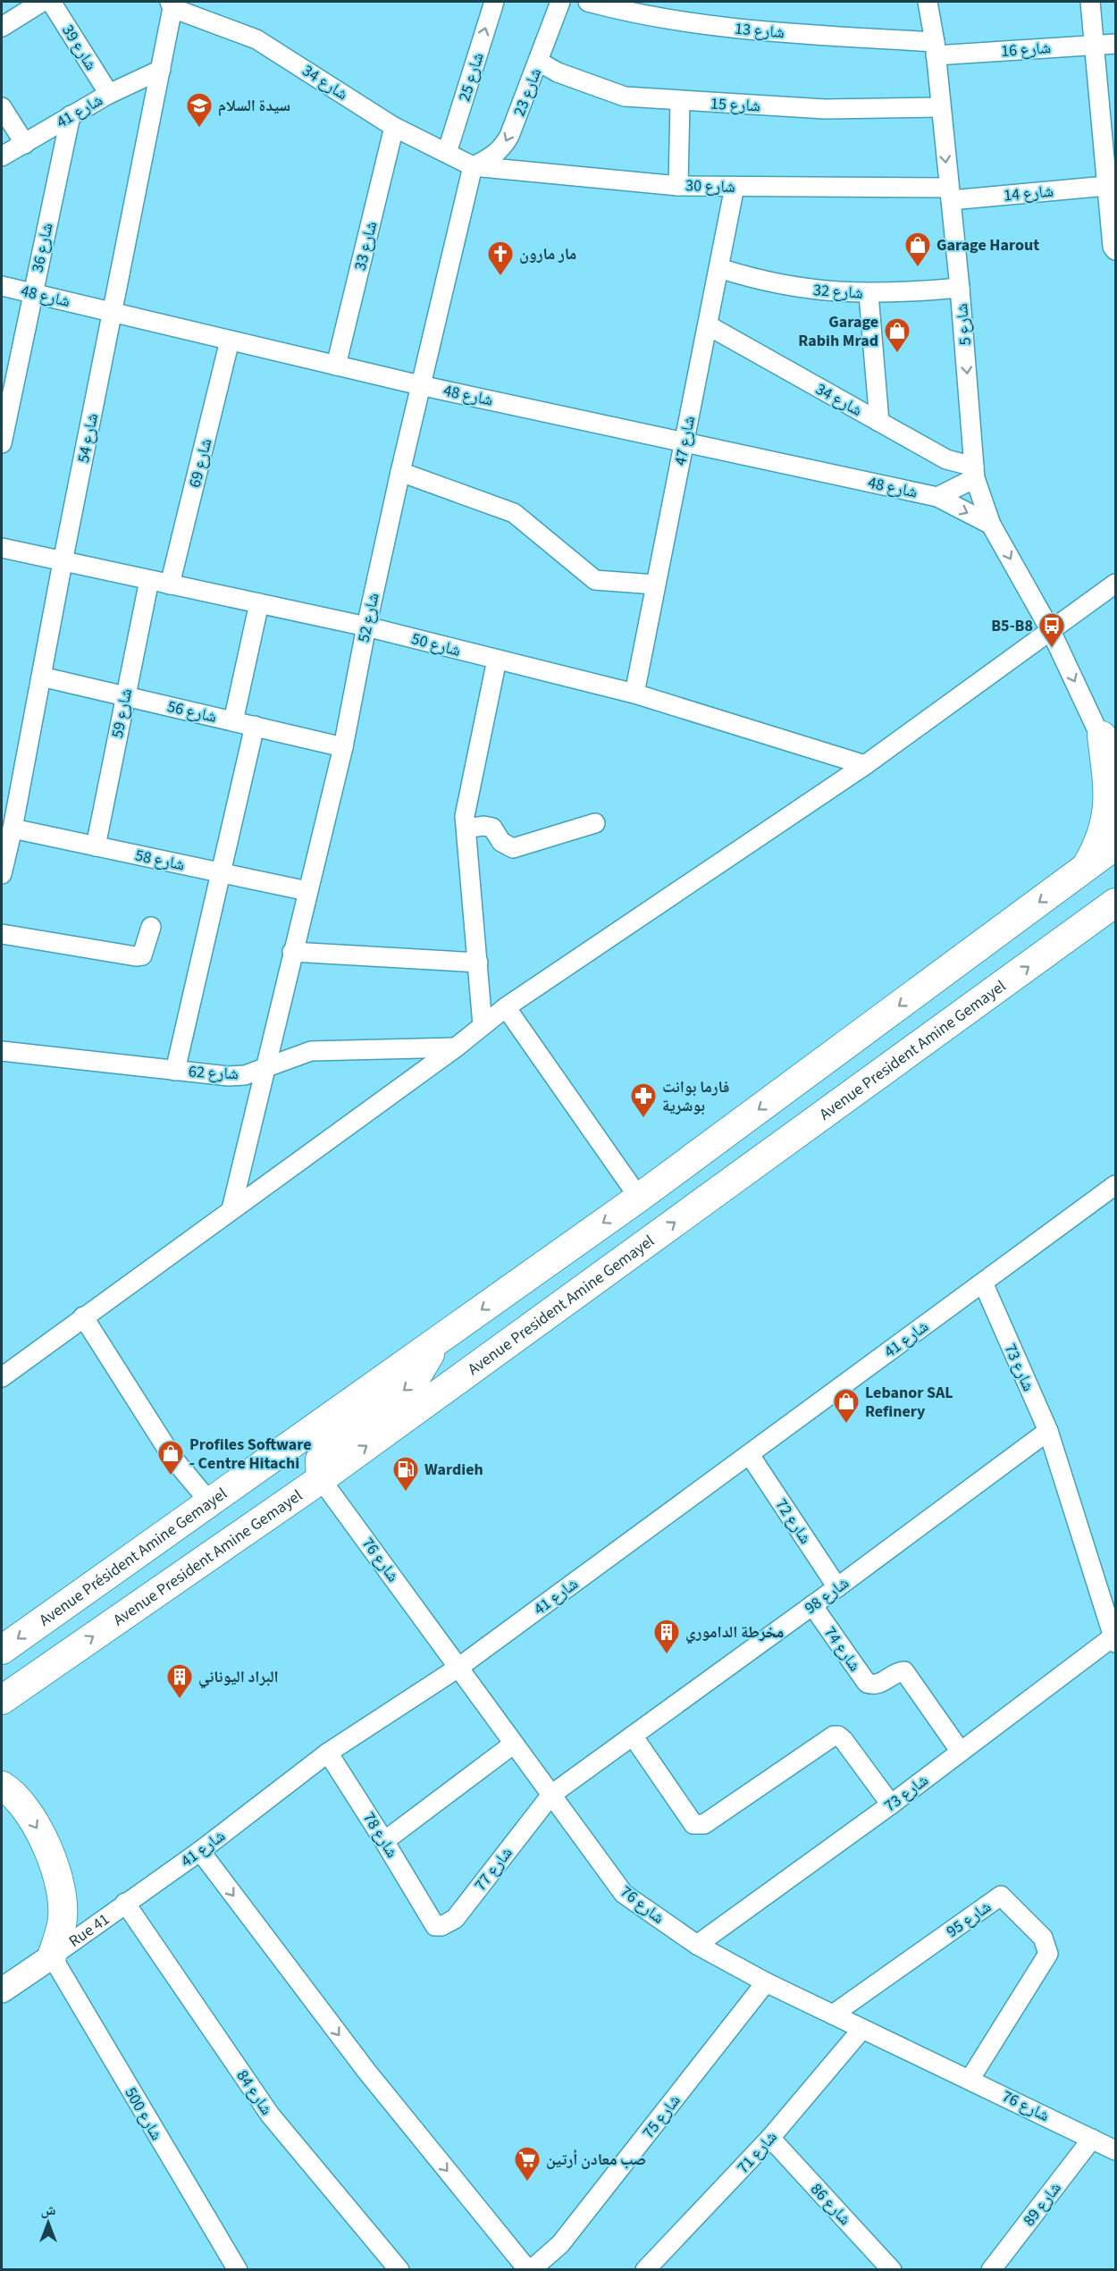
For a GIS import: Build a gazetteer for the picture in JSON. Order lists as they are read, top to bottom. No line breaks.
{"streets":{"highway":["Avenue President Amine Gemayel","Avenue Président Amine Gemayel"],"street":["شارع 13","شارع 39","شارع 16","شارع 25","شارع 34","شارع 23","شارع 15","شارع 41","شارع 30","شارع 14","شارع 33","شارع 36","شارع 32","شارع 48","شارع 5","شارع 54","شارع 47","شارع 69","شارع 52","شارع 50","شارع 56","شارع 59","شارع 58","شارع 62","شارع 73","شارع 72","شارع 76","شارع 98","شارع 74","شارع 78","شارع 77","شارع 95","Rue 41","شارع 84","شارع 500","شارع 75","شارع 71","شارع 86","شارع 89"]},"crossings":[["شارع 13","شارع 16"],["شارع 13","شارع 5"],["شارع 39","شارع 41"],["شارع 16","شارع 5"],["شارع 25","شارع 34"],["شارع 34","شارع 23"],["شارع 34","شارع 30"],["شارع 34","شارع 33"],["شارع 34","شارع 48"],["شارع 34","شارع 5"],["شارع 34","شارع 54"],["شارع 34","شارع 47"],["شارع 34","شارع 52"],["شارع 23","شارع 15"],["شارع 23","شارع 30"],["شارع 23","شارع 52"],["شارع 15","شارع 5"],["شارع 41","شارع 36"],["شارع 41","شارع 54"],["شارع 41","شارع 73"],["شارع 41","شارع 72"],["شارع 41","شارع 76"],["شارع 41","شارع 78"],["شارع 41","Rue 41"],["شارع 41","شارع 84"],["شارع 30","شارع 14"],["شارع 30","شارع 5"],["شارع 30","شارع 47"],["شارع 30","شارع 52"],["شارع 14","شارع 5"],["شارع 33","شارع 48"],["شارع 36","شارع 48"],["شارع 32","شارع 5"],["شارع 32","شارع 47"],["شارع 48","شارع 5"],["شارع 48","شارع 54"],["شارع 48","شارع 47"],["شارع 48","شارع 69"],["شارع 48","شارع 52"],["شارع 54","شارع 50"],["شارع 54","شارع 56"],["شارع 54","شارع 58"],["شارع 47","شارع 50"],["شارع 69","شارع 50"],["شارع 52","شارع 50"],["شارع 52","شارع 56"],["شارع 52","شارع 58"],["شارع 52","شارع 62"],["شارع 50","شارع 59"],["شارع 56","شارع 59"],["شارع 59","شارع 58"],["Avenue President Amine Gemayel","شارع 76"],["شارع 73","شارع 76"],["شارع 73","شارع 98"],["شارع 73","شارع 74"],["شارع 72","شارع 98"],["شارع 76","شارع 98"],["شارع 76","شارع 77"],["شارع 76","شارع 95"],["شارع 76","شارع 75"],["شارع 76","شارع 71"],["شارع 76","شارع 89"],["شارع 98","شارع 74"],["شارع 98","شارع 77"],["شارع 78","شارع 77"],["Rue 41","شارع 84"],["Rue 41","شارع 500"],["شارع 71","شارع 86"]],"one_way":["شارع 25","شارع 23","Avenue Président Amine Gemayel"],"places":{"school or university":["سيدة السلام"],"shop":["Garage Harout","Garage Rabih Mrad","Lebanor SAL Refinery","Profiles Software - Centre Hitachi"],"church":["مار مارون"],"bus stop":["B5-B8"],"pharmacy":["فارما بوانت بوشرية"],"fuel station":["Wardieh"],"building":["مخرطة الداموري","البراد اليوناني"],"supermarket":["صب معادن أرتين"]},"north":"top"}
